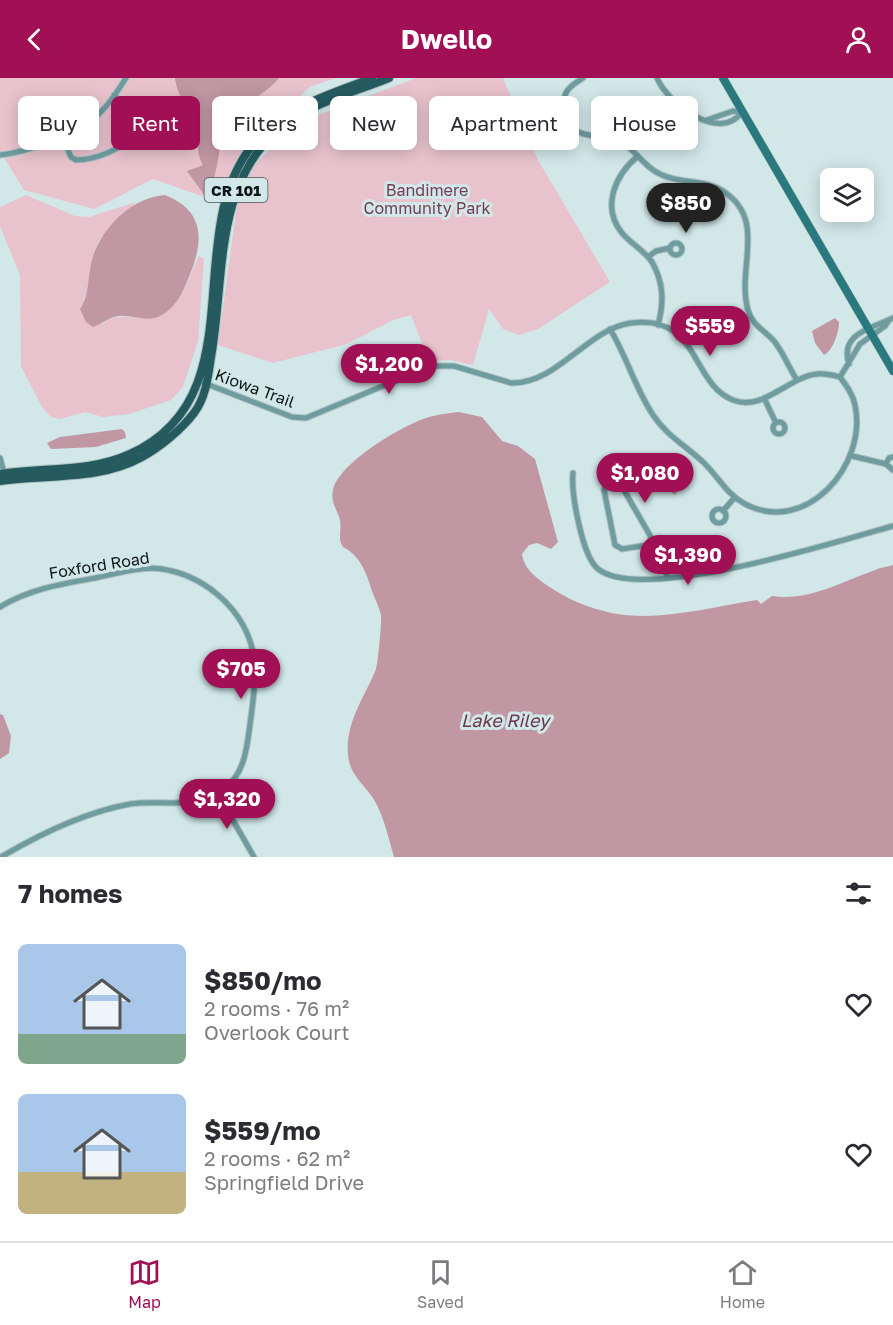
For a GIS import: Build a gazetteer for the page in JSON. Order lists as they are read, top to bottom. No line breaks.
{"streets":{"main road":["CR 101"],"street":["Kiowa Trail","Foxford Road"]},"crossings":[["CR 101","Kiowa Trail"]],"water":["Lake Riley"],"parks":["Bandimere Community Park"],"page":{"header":"Dwello","chip":["Buy","Rent","Filters","New","Apartment","House"],"price":["$850","$559","$1,200","$1,080","$1,390","$705","$1,320"],"heading":"7 homes","list":[{"name":"$850/mo","note":"2 rooms · 76 m² · Overlook Court"},{"name":"$559/mo","note":"2 rooms · 62 m² · Springfield Drive"}],"tabs":["Map","Saved","Home"]}}
